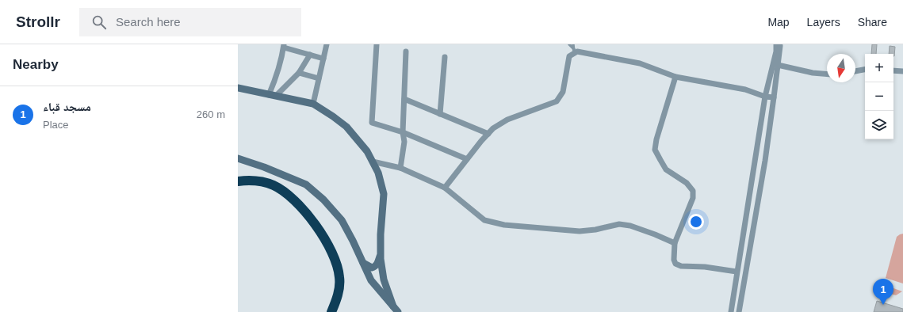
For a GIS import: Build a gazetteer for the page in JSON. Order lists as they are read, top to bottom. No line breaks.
{"north":"bottom","page":{"header":"Strollr","search":"Search here","nav":["Map","Layers","Share"],"heading":"Nearby","map_buttons":["+","−"],"list":[{"mark":"1","name":"مسجد قباء","note":"Place","value":"260 m"}],"pins":"1"}}
